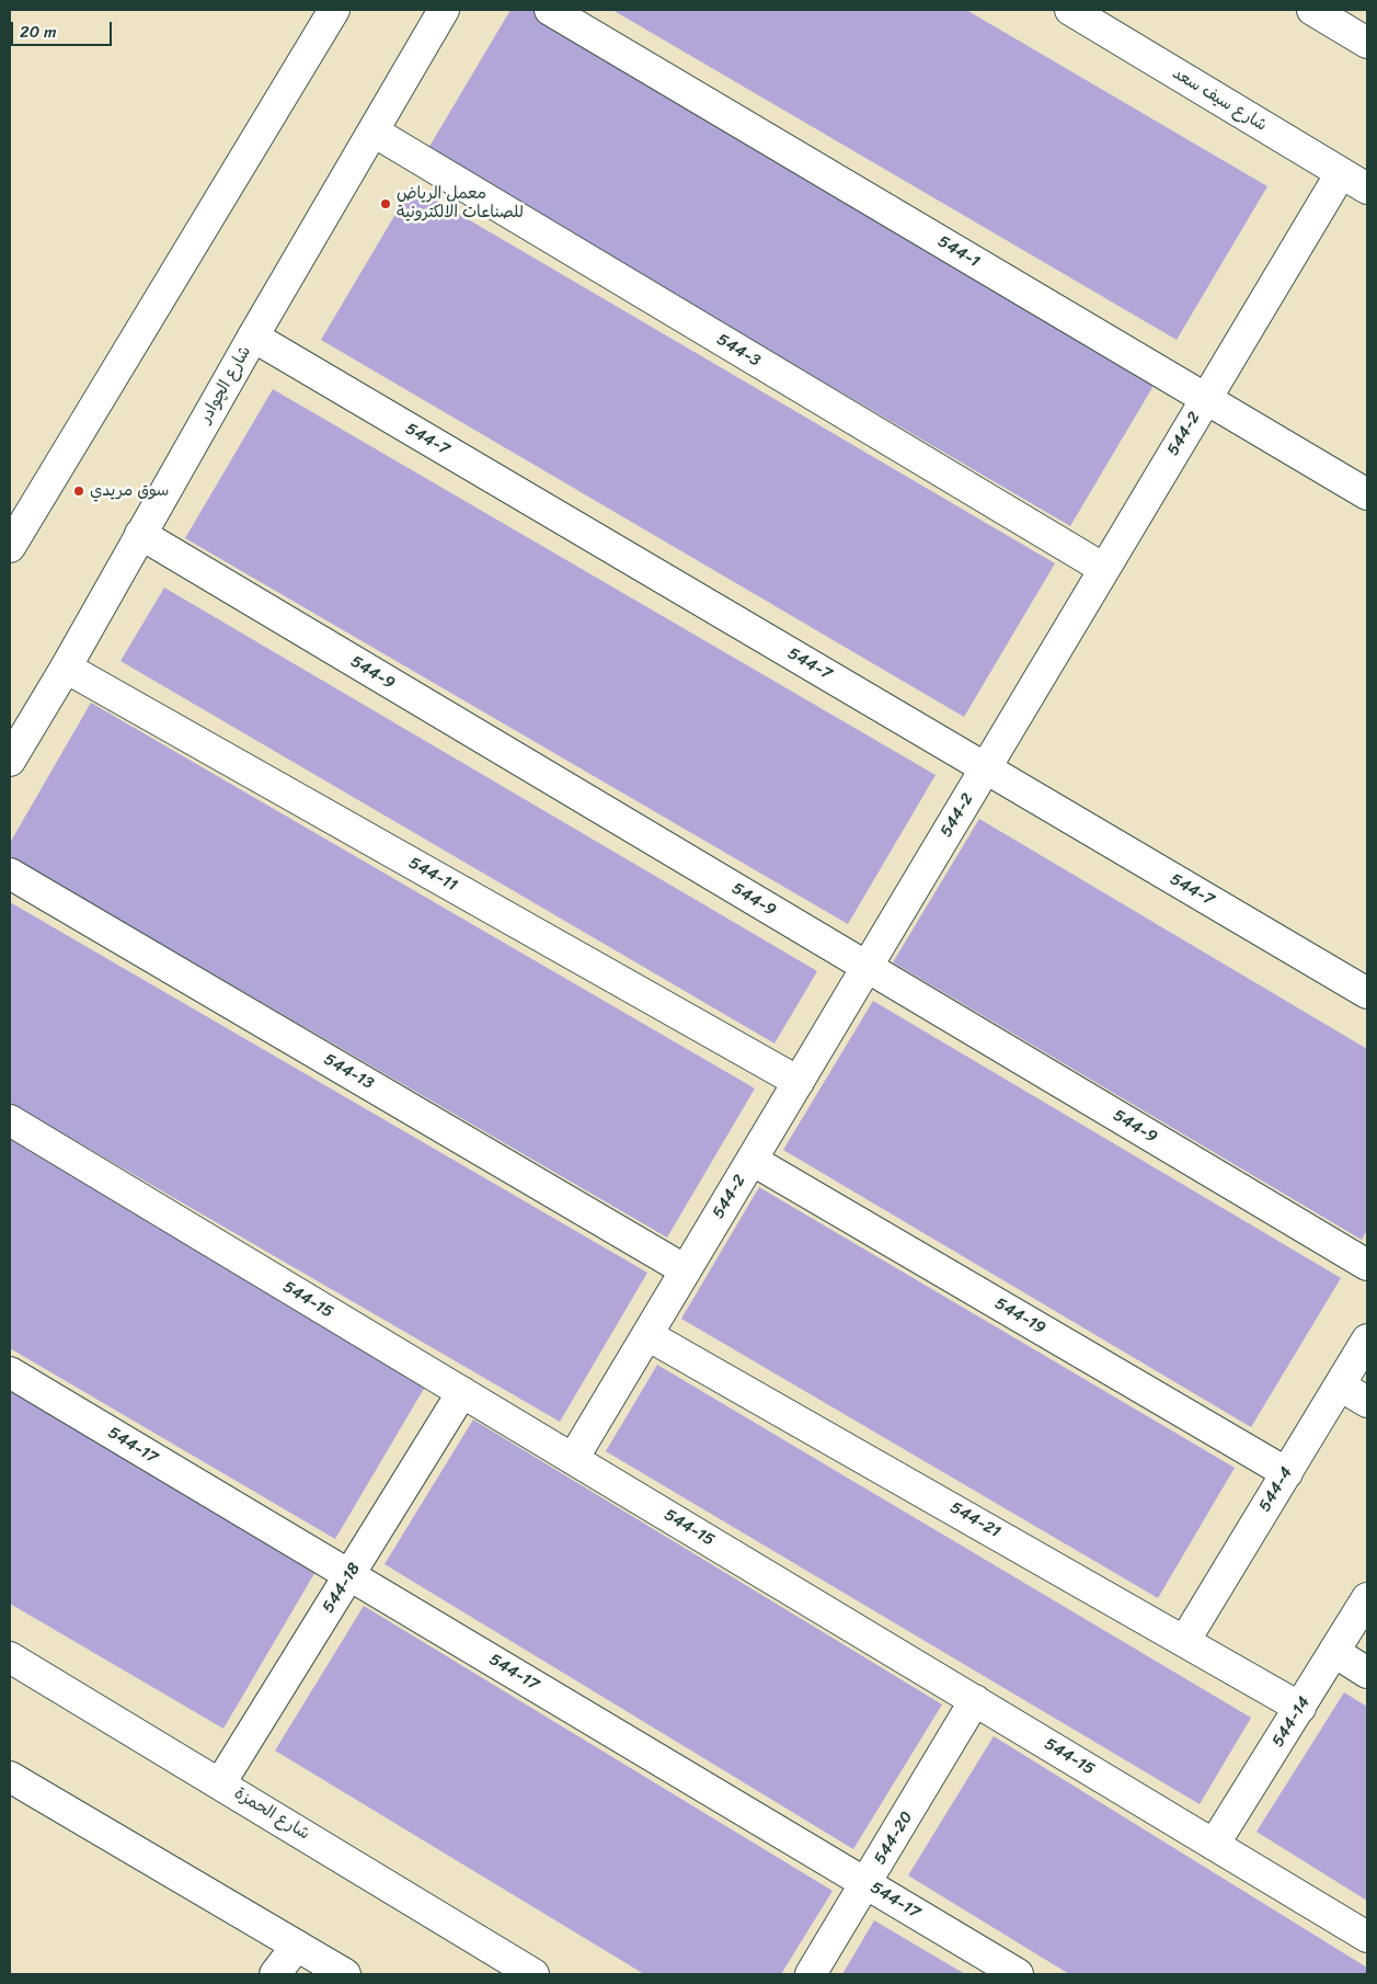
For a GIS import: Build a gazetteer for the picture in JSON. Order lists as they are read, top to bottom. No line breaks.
{"streets":{"street":["شارع سيف سعد","544-1","544-3","شارع الچوادر","544-2","544-7","544-9","544-11","544-13","544-15","544-19","544-17","544-4","544-21","544-18","544-14","شارع الحمزة","544-20"]},"crossings":[["شارع سيف سعد","544-2"],["544-1","544-2"],["544-3","شارع الچوادر"],["544-3","544-2"],["شارع الچوادر","544-7"],["شارع الچوادر","544-9"],["شارع الچوادر","544-11"],["544-2","544-7"],["544-2","544-9"],["544-2","544-11"],["544-2","544-13"],["544-2","544-15"],["544-2","544-19"],["544-2","544-21"],["544-15","544-18"],["544-15","544-14"],["544-15","544-20"],["544-19","544-4"],["544-17","544-18"],["544-17","544-20"],["544-4","544-21"],["544-21","544-14"],["544-18","شارع الحمزة"]],"places":["معمل الرياض للصناعات الالكترونية","سوق مريدي"],"scale_bar":"20 m"}
